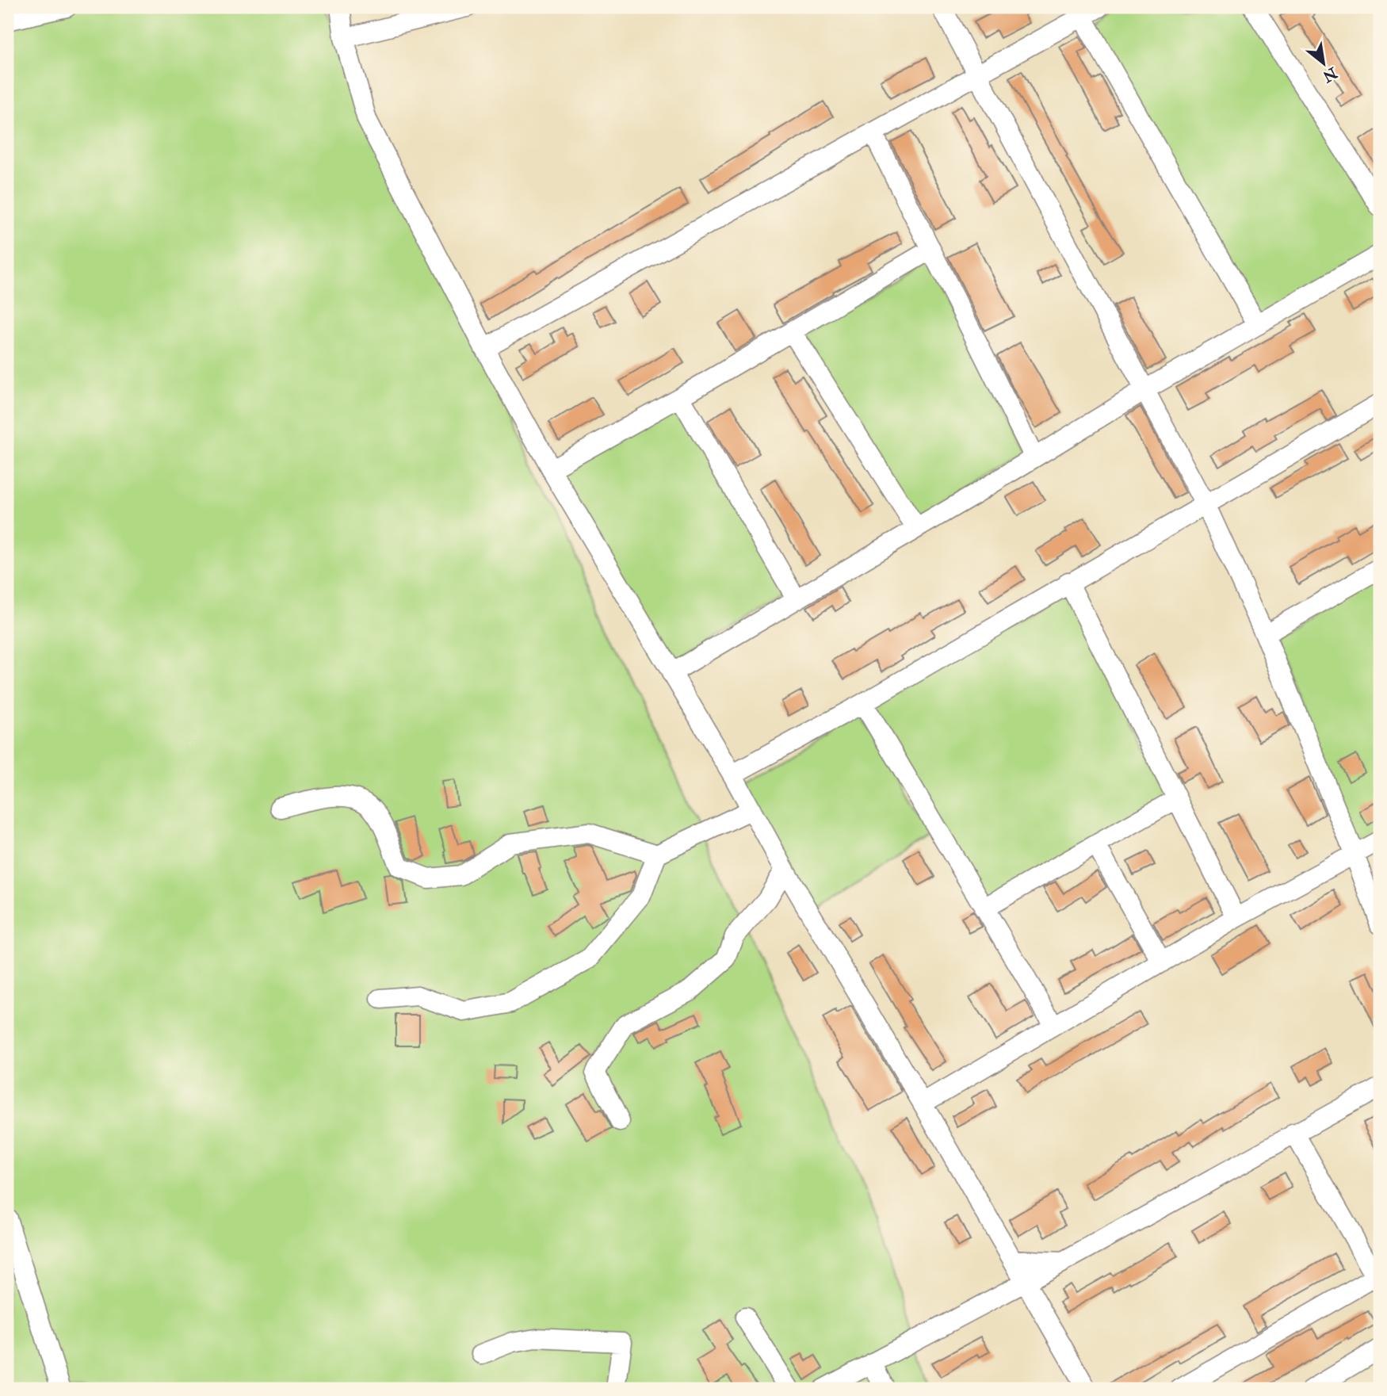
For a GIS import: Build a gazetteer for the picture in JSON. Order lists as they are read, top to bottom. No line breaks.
{"north":"bottom right"}
